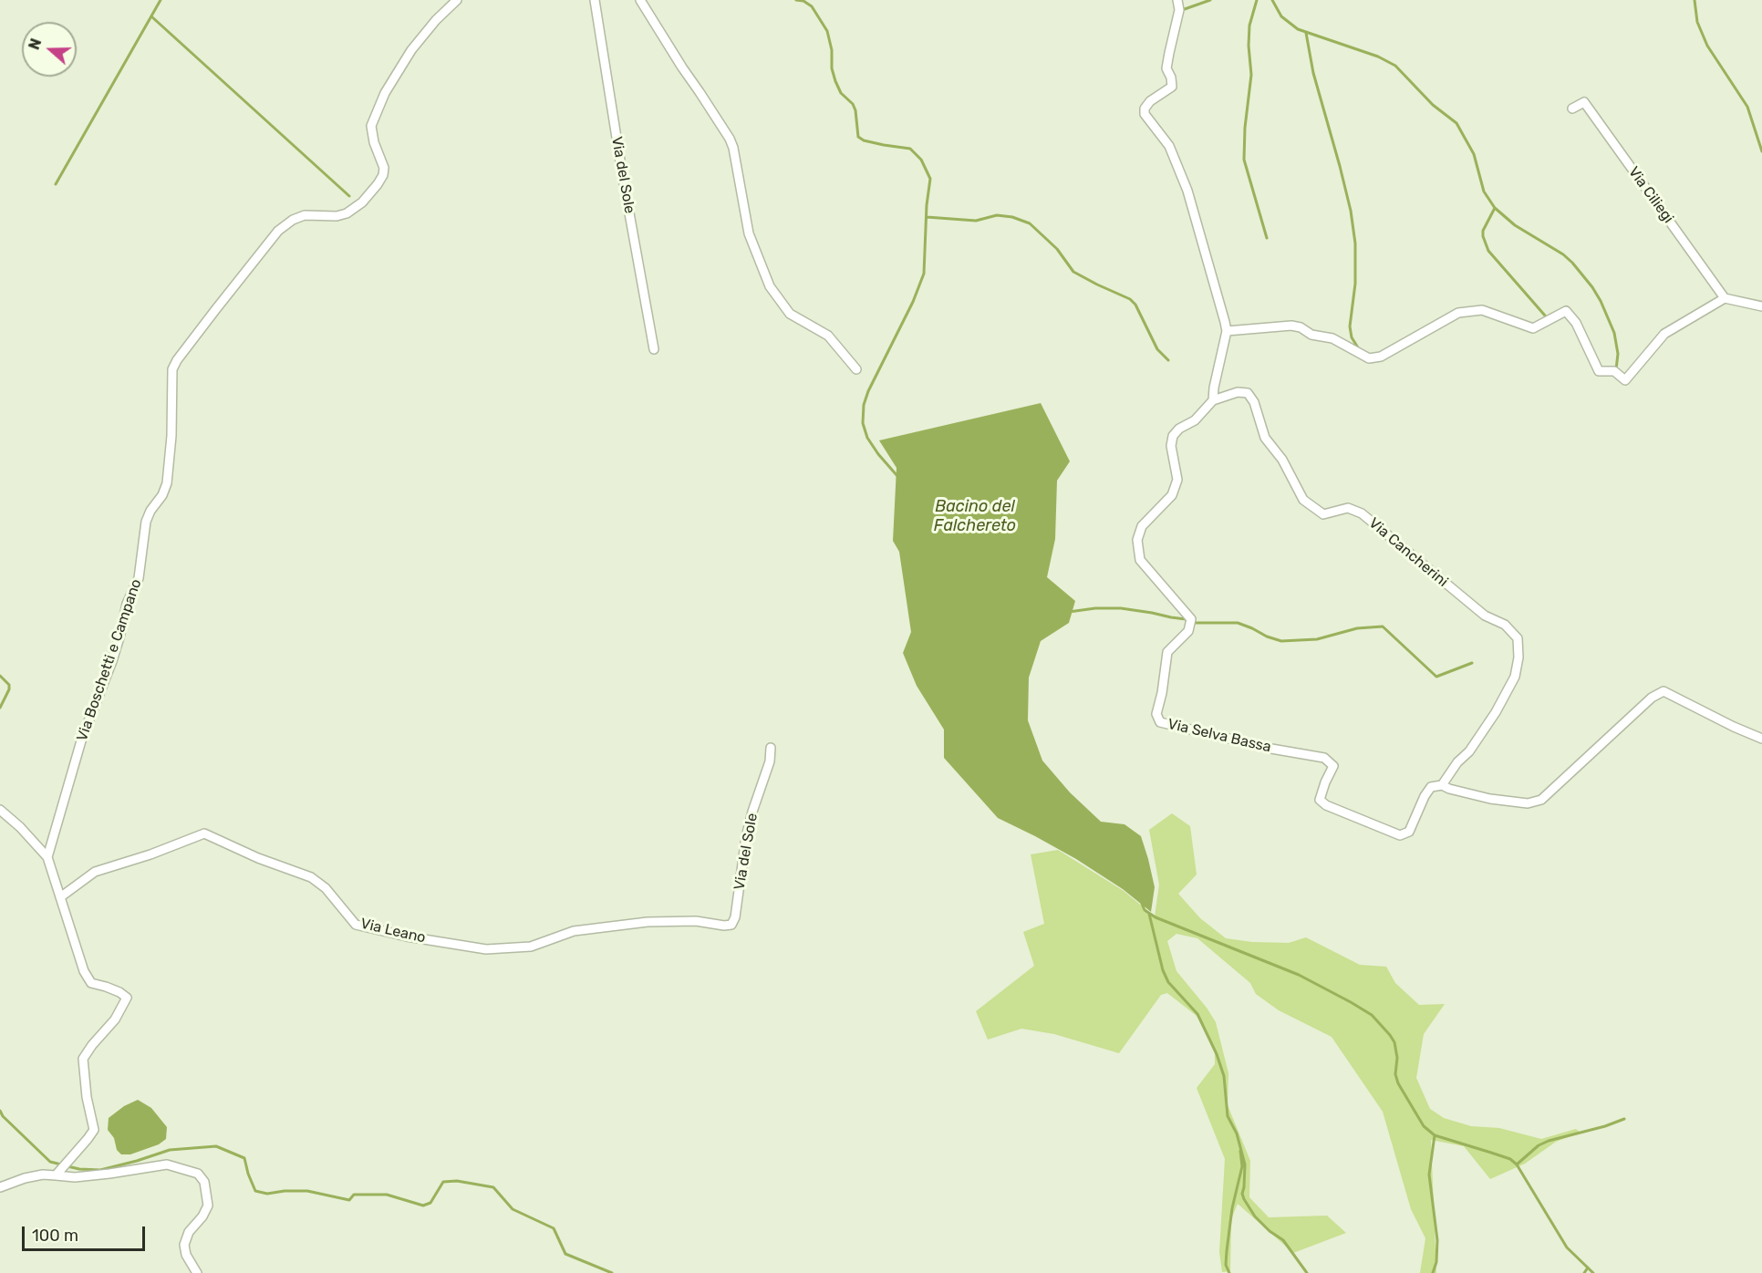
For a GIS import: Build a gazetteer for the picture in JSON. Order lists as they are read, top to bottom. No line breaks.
{"streets":{"street":["Via del Sole","Via Ciliegi","Via Cancherini","Via Boschetti e Campano","Via Selva Bassa","Via Leano"]},"crossings":[["Via del Sole","Via Leano"],["Via Cancherini","Via Selva Bassa"]],"water":["Bacino del Falchereto"],"scale_bar":"100 m","north":"left"}
